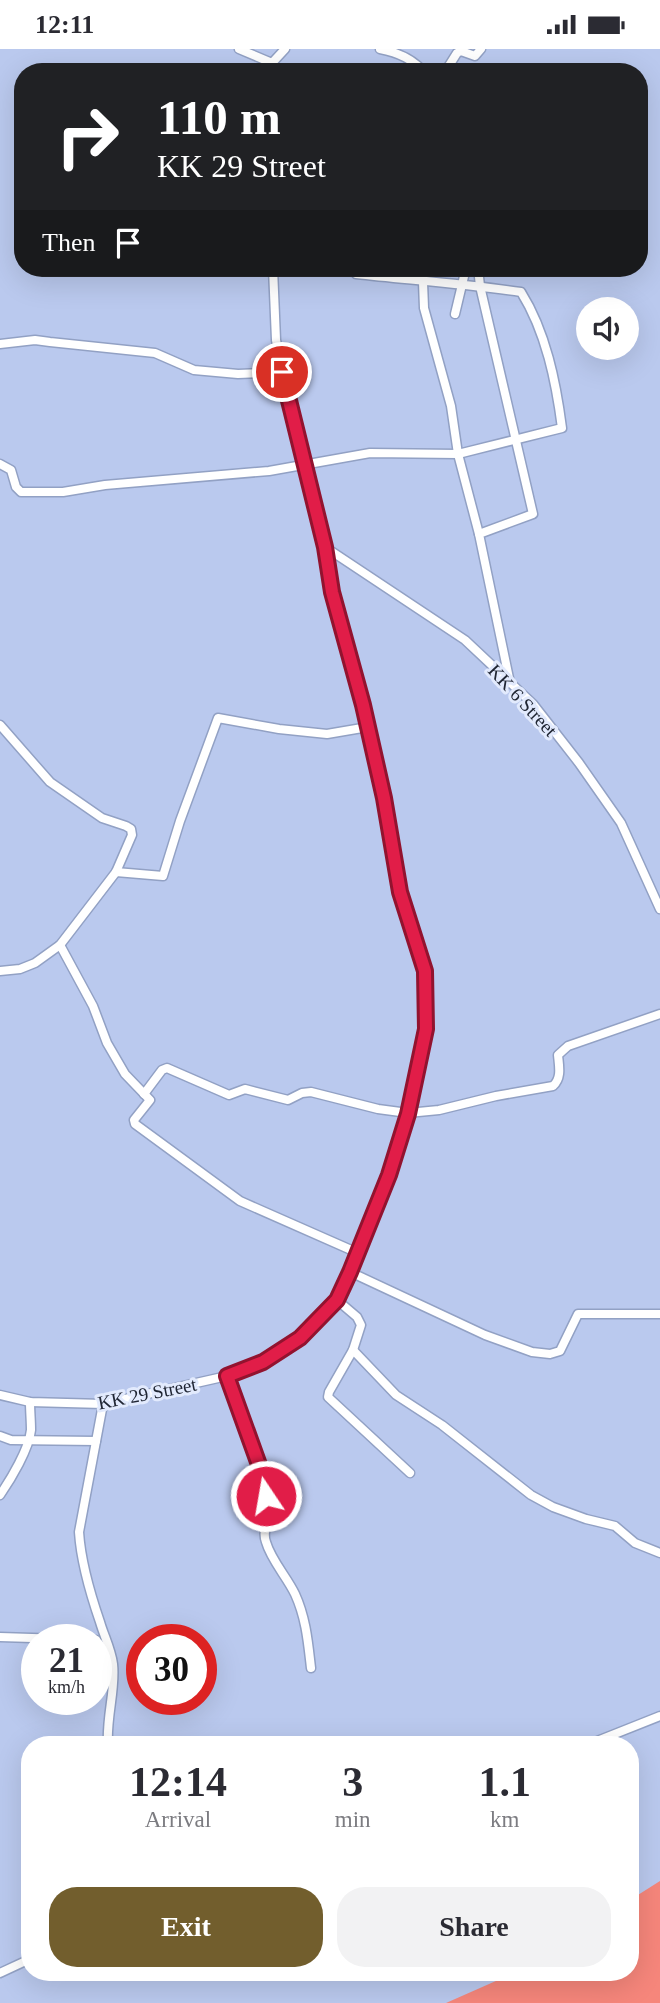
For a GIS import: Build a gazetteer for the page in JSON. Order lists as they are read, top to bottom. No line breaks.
{"streets":{"street":["KK 6 Street","KK 29 Street"]},"crossings":[["KK 6 Street","KK 29 Street"]],"page":{"status":"12:11","turn":["110 m","KK 29 Street"],"then":"Then","speed":"21 km/h","limit":"30","eta":["12:14","Arrival","3","min","1.1","km"],"buttons":["Exit","Share"]}}
